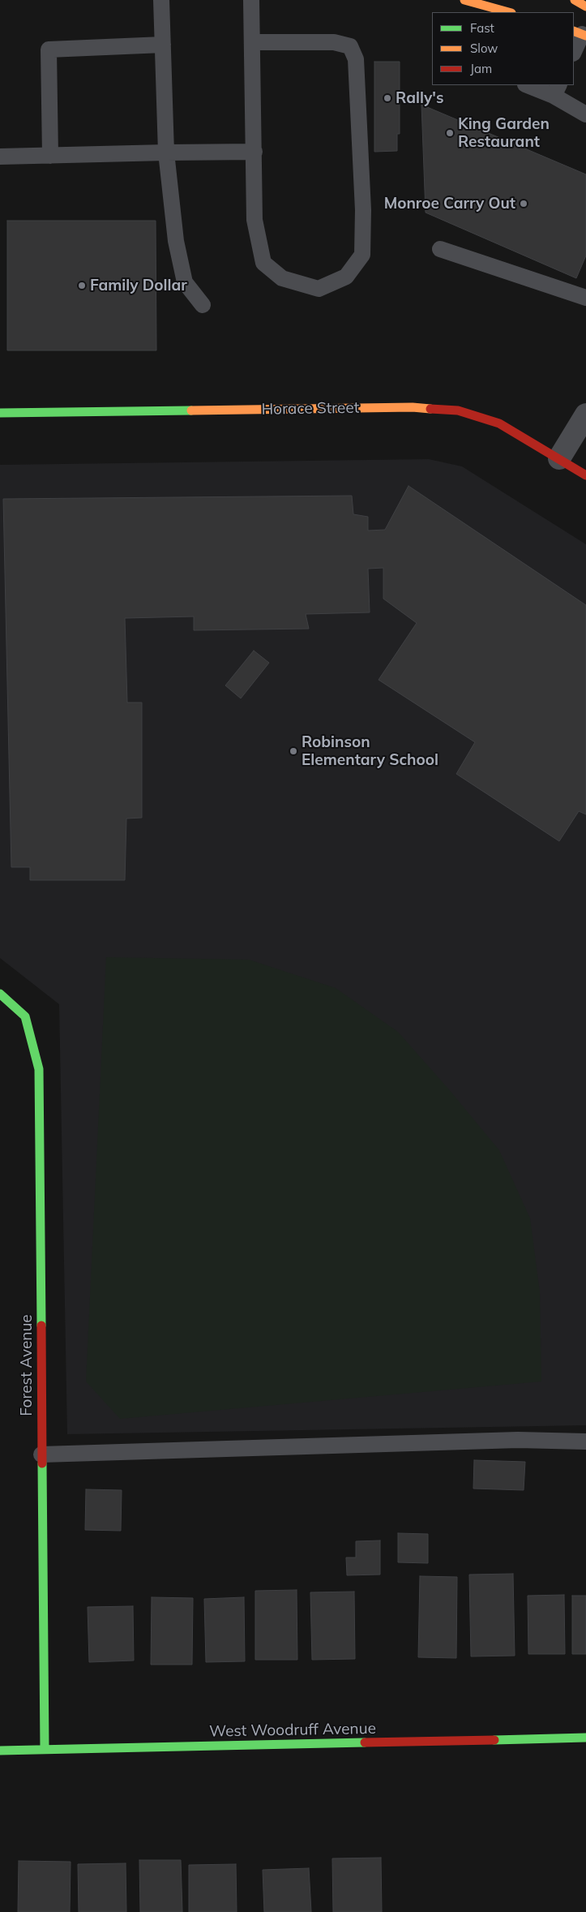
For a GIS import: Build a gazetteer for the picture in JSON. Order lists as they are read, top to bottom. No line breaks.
{"streets":{"street":["Horace Street","Forest Avenue","West Woodruff Avenue"]},"crossings":[["Forest Avenue","West Woodruff Avenue"]],"places":["Rally's","King Garden Restaurant","Monroe Carry Out","Family Dollar","Robinson Elementary School"],"legend":["Fast","Slow","Jam"]}
